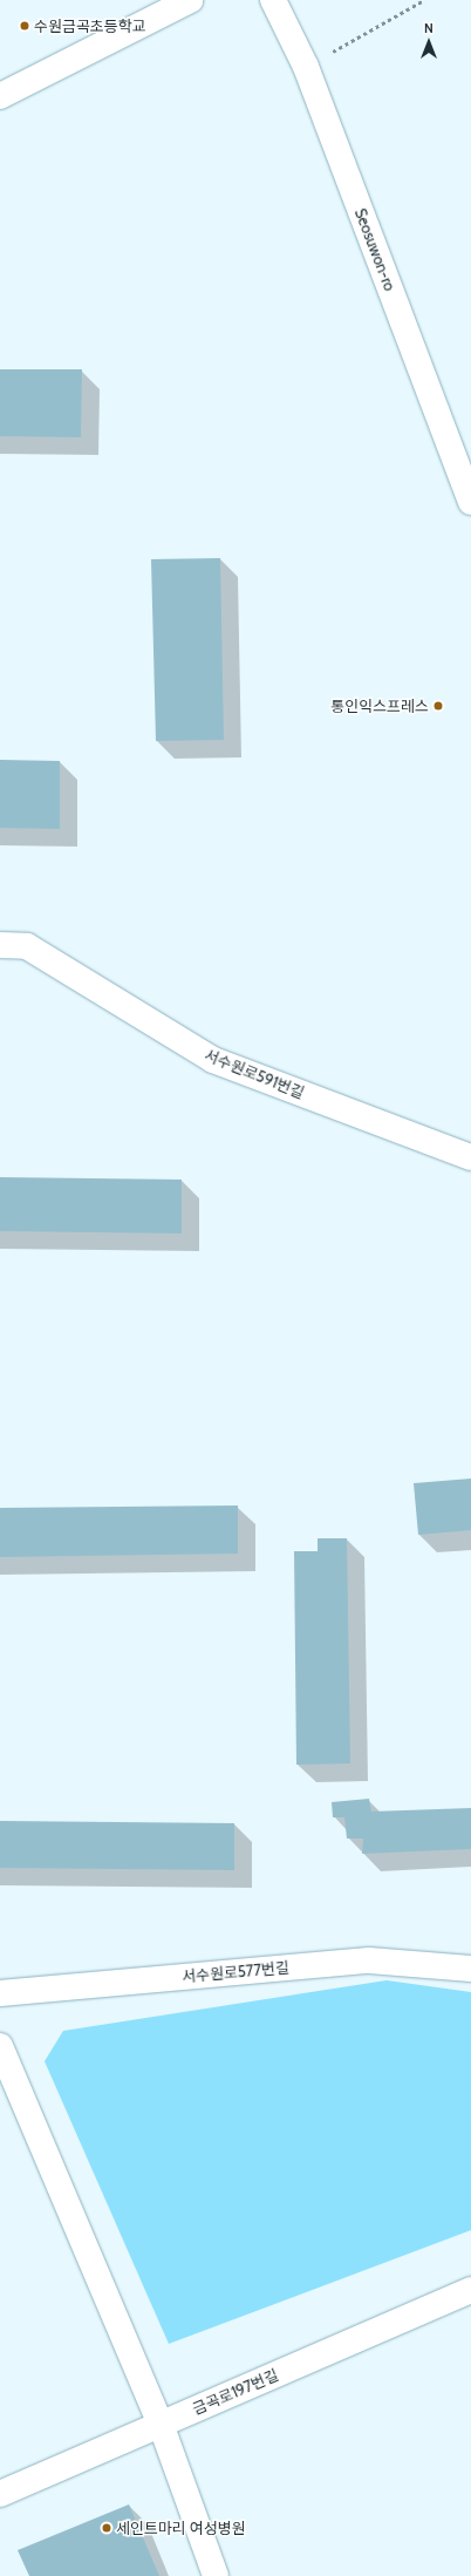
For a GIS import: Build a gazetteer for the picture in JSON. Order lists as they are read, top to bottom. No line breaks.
{"streets":{"street":["Seosuwon-ro","서수원로591번길","서수원로577번길","금곡로197번길"]},"places":["수원금곡초등학교","통인익스프레스","세인트마리 여성병원"],"north":"top"}
